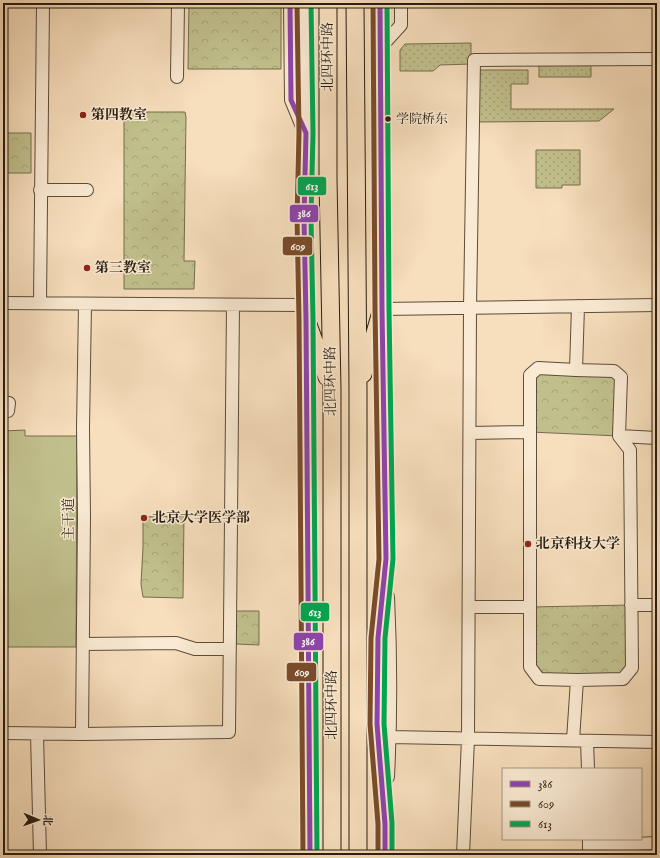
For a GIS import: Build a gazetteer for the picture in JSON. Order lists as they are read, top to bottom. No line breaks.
{"streets":{"highway":["北四环中路"],"street":["主干道"]},"places":["第四教室","学院桥东","第三教室","北京大学医学部","北京科技大学"],"lines":["transit line 386","transit line 609","transit line 613"],"legend":["386","609","613"],"north":"right"}
